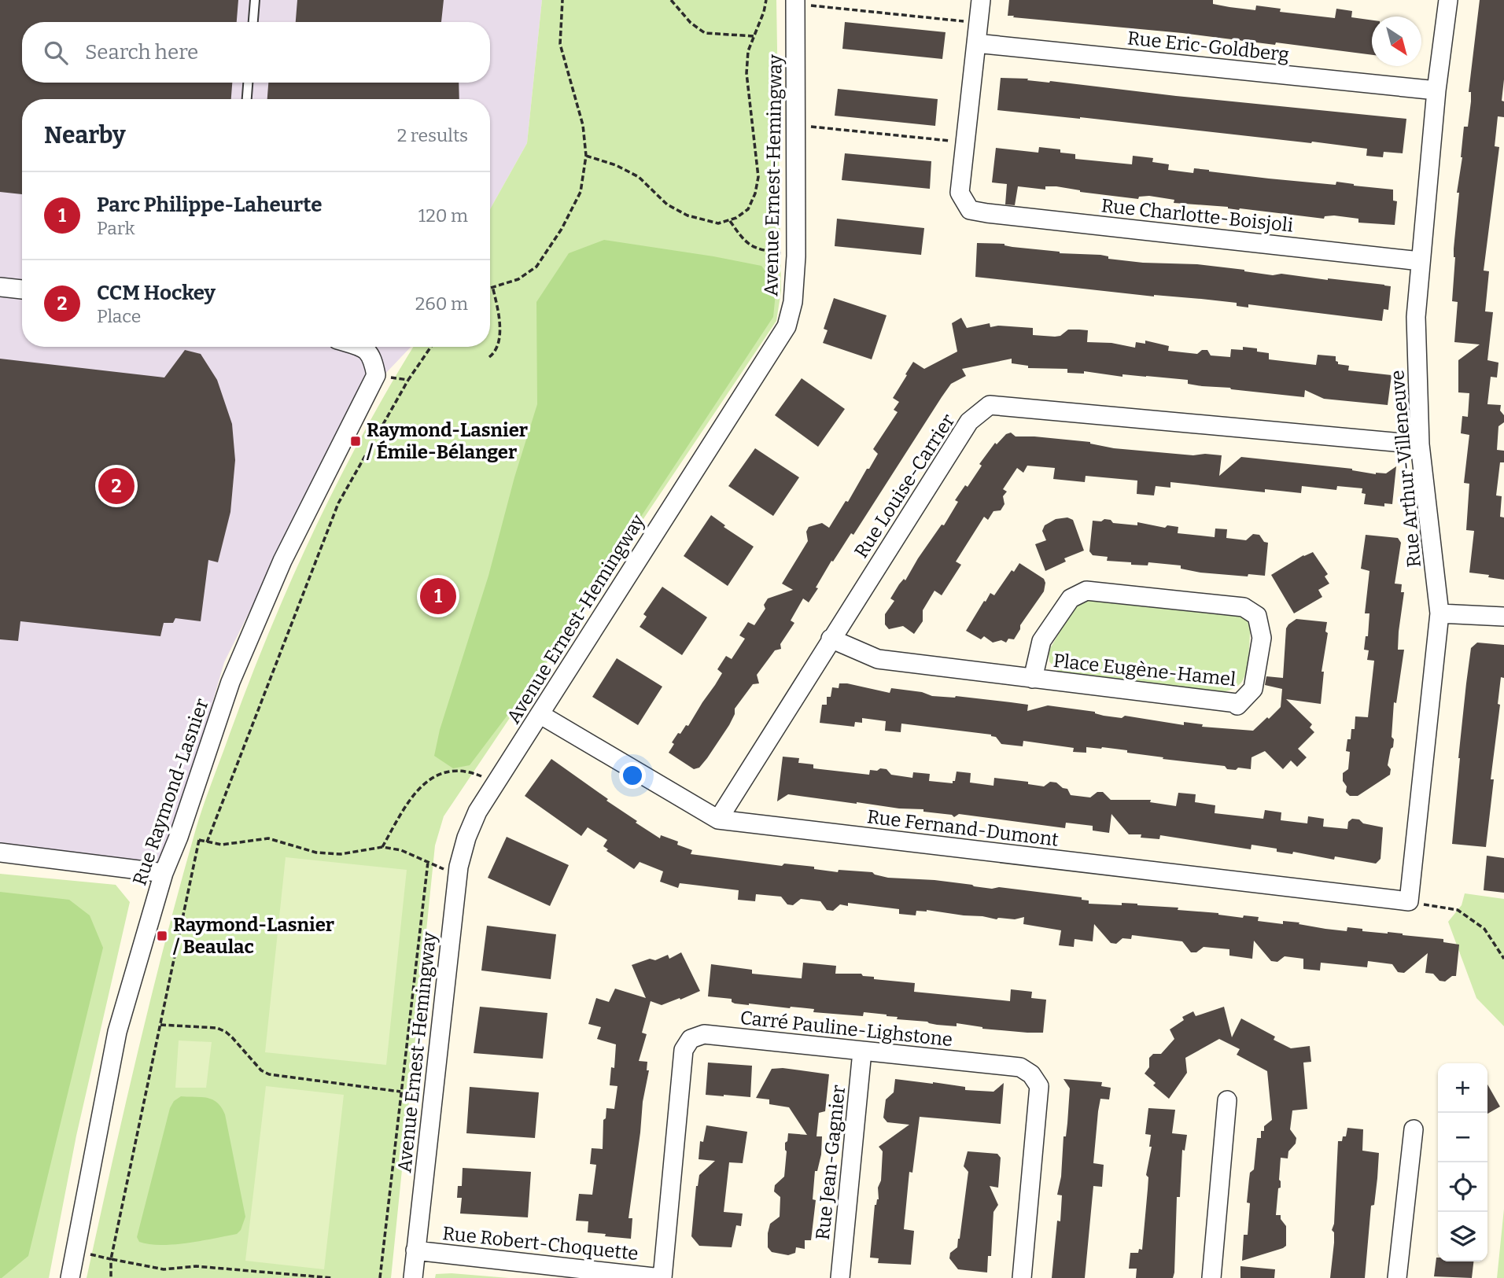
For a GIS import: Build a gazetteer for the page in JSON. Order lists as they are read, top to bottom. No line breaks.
{"streets":{"street":["Rue Eric-Goldberg","Avenue Ernest-Hemingway","Rue Charlotte-Boisjoli","Rue Arthur-Villeneuve","Rue Louise-Carrier","Place Eugène-Hamel","Rue Raymond-Lasnier","Rue Fernand-Dumont","Carré Pauline-Lighstone","Rue Jean-Gagnier","Rue Robert-Choquette"]},"crossings":[["Rue Eric-Goldberg","Rue Charlotte-Boisjoli"],["Rue Eric-Goldberg","Rue Arthur-Villeneuve"],["Avenue Ernest-Hemingway","Rue Fernand-Dumont"],["Avenue Ernest-Hemingway","Rue Robert-Choquette"],["Rue Charlotte-Boisjoli","Rue Arthur-Villeneuve"],["Rue Arthur-Villeneuve","Rue Louise-Carrier"],["Rue Arthur-Villeneuve","Rue Fernand-Dumont"],["Rue Louise-Carrier","Place Eugène-Hamel"],["Rue Louise-Carrier","Rue Fernand-Dumont"],["Carré Pauline-Lighstone","Rue Jean-Gagnier"],["Carré Pauline-Lighstone","Rue Robert-Choquette"]],"places":{"transit":["Raymond-Lasnier / Émile-Bélanger","Raymond-Lasnier / Beaulac"]},"north":"bottom right","page":{"search":"Search here","heading":["Nearby","2 results"],"list":[{"mark":"1","name":"Parc Philippe-Laheurte","note":"Park","value":"120 m"},{"mark":"2","name":"CCM Hockey","note":"Place","value":"260 m"}],"pins":["2","1"],"map_buttons":["+","−"]}}
